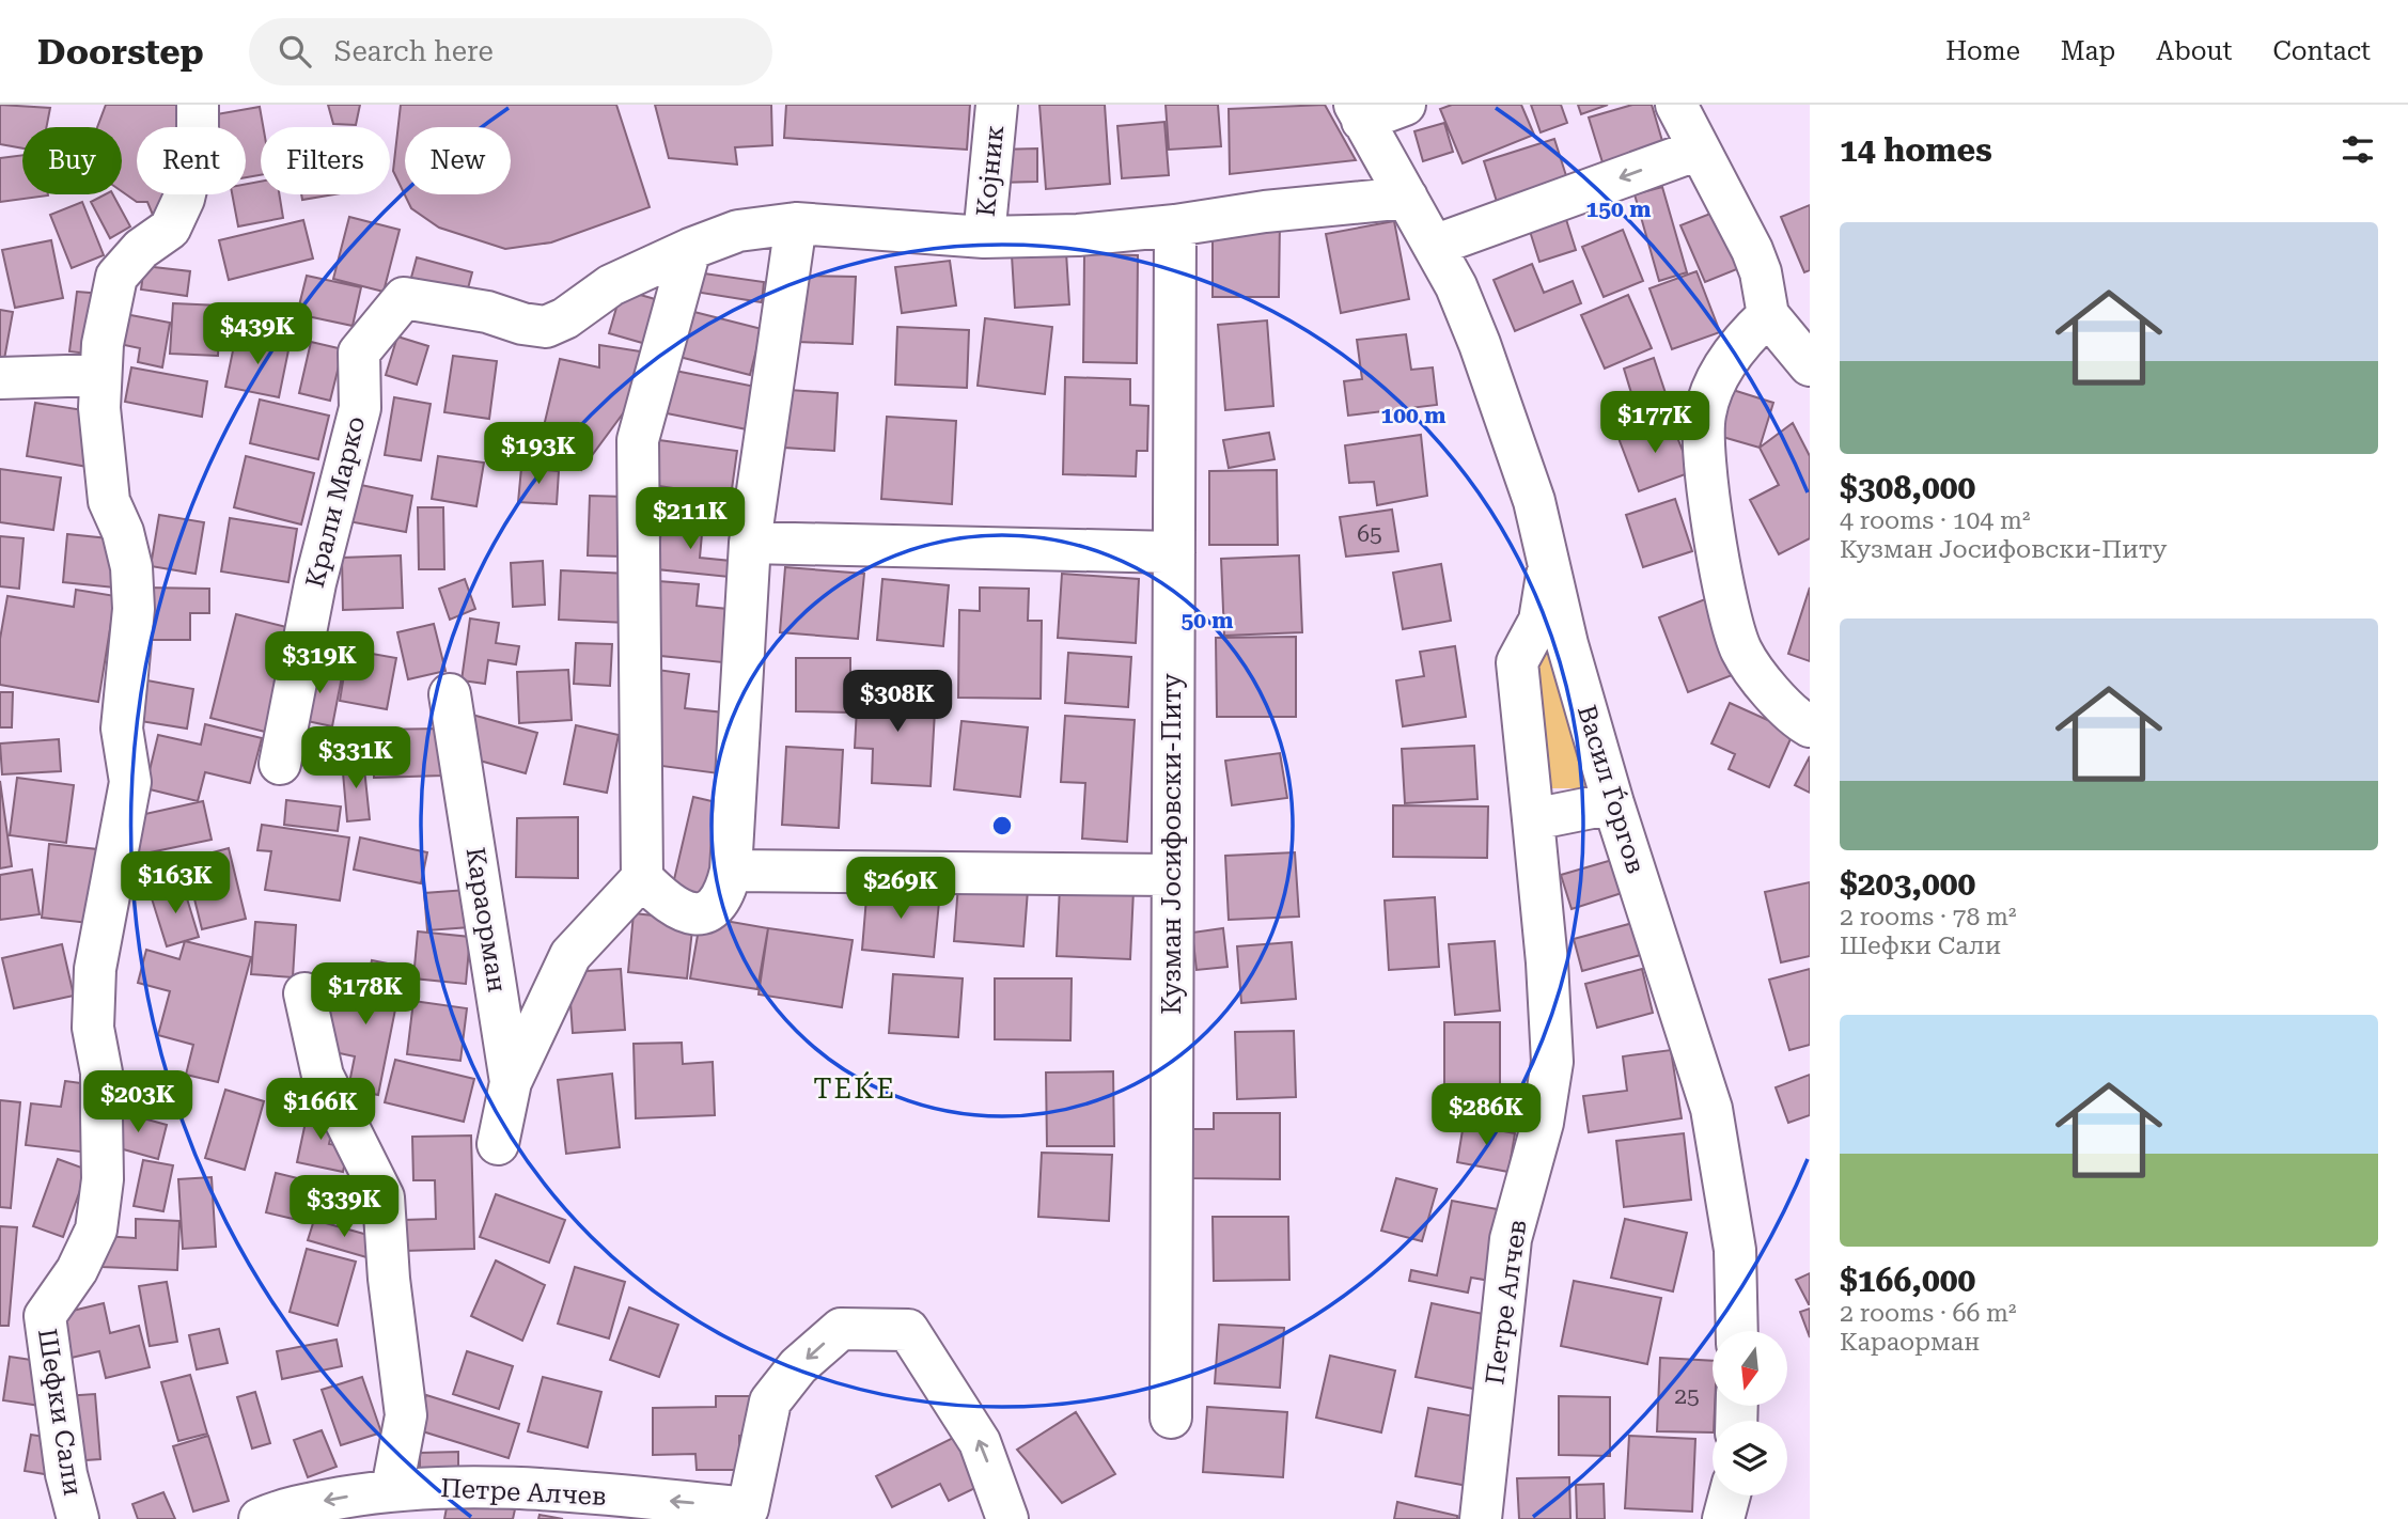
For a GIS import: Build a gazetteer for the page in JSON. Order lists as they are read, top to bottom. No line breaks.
{"streets":{"street":["Којник","Крали Марко","Васил Ѓоргов","Кузман Јосифовски-Питу","Караорман","Петре Алчев","Шефки Сали"]},"crossings":[["Васил Ѓоргов","Петре Алчев"]],"districts":["ТЕЌЕ"],"house_numbers":["65","25"],"north":"bottom","page":{"header":"Doorstep","search":"Search here","nav":["Home","Map","About","Contact"],"heading":"14 homes","chip":["Buy","Rent","Filters","New"],"list":[{"name":"$308,000","note":"4 rooms · 104 m² · Кузман Јосифовски-Питу"},{"name":"$203,000","note":"2 rooms · 78 m² · Шефки Сали"},{"name":"$166,000","note":"2 rooms · 66 m² · Караорман"}],"price":["$439K","$177K","$193K","$211K","$319K","$308K","$331K","$163K","$269K","$178K","$203K","$166K","$286K","$339K"]},"rings":["150 m","100 m","50 m"]}
